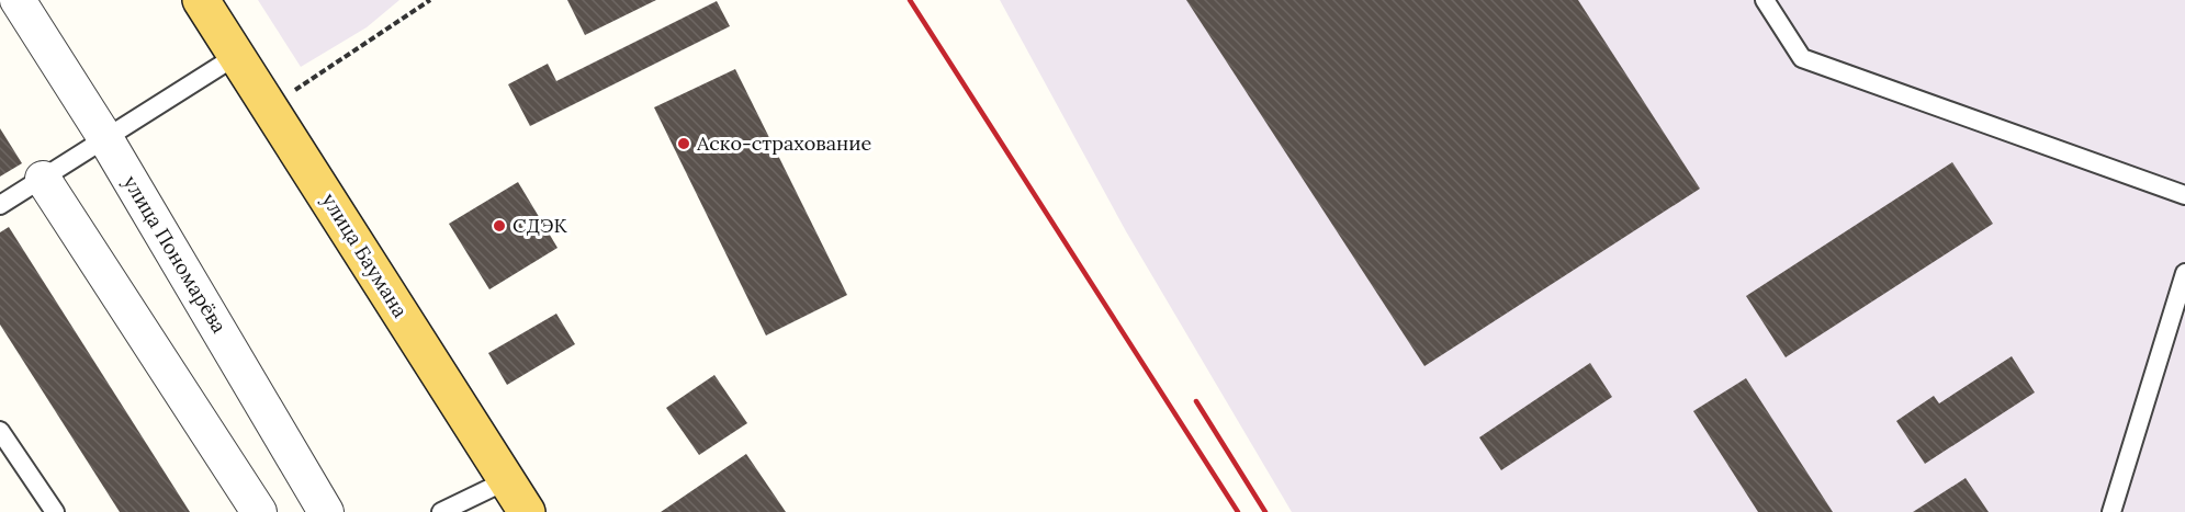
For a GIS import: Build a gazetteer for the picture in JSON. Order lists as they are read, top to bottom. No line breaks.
{"streets":{"main road":["улица Баумана"],"street":["улица Пономарёва"]},"places":["Аско-страхование","СДЭК"]}
